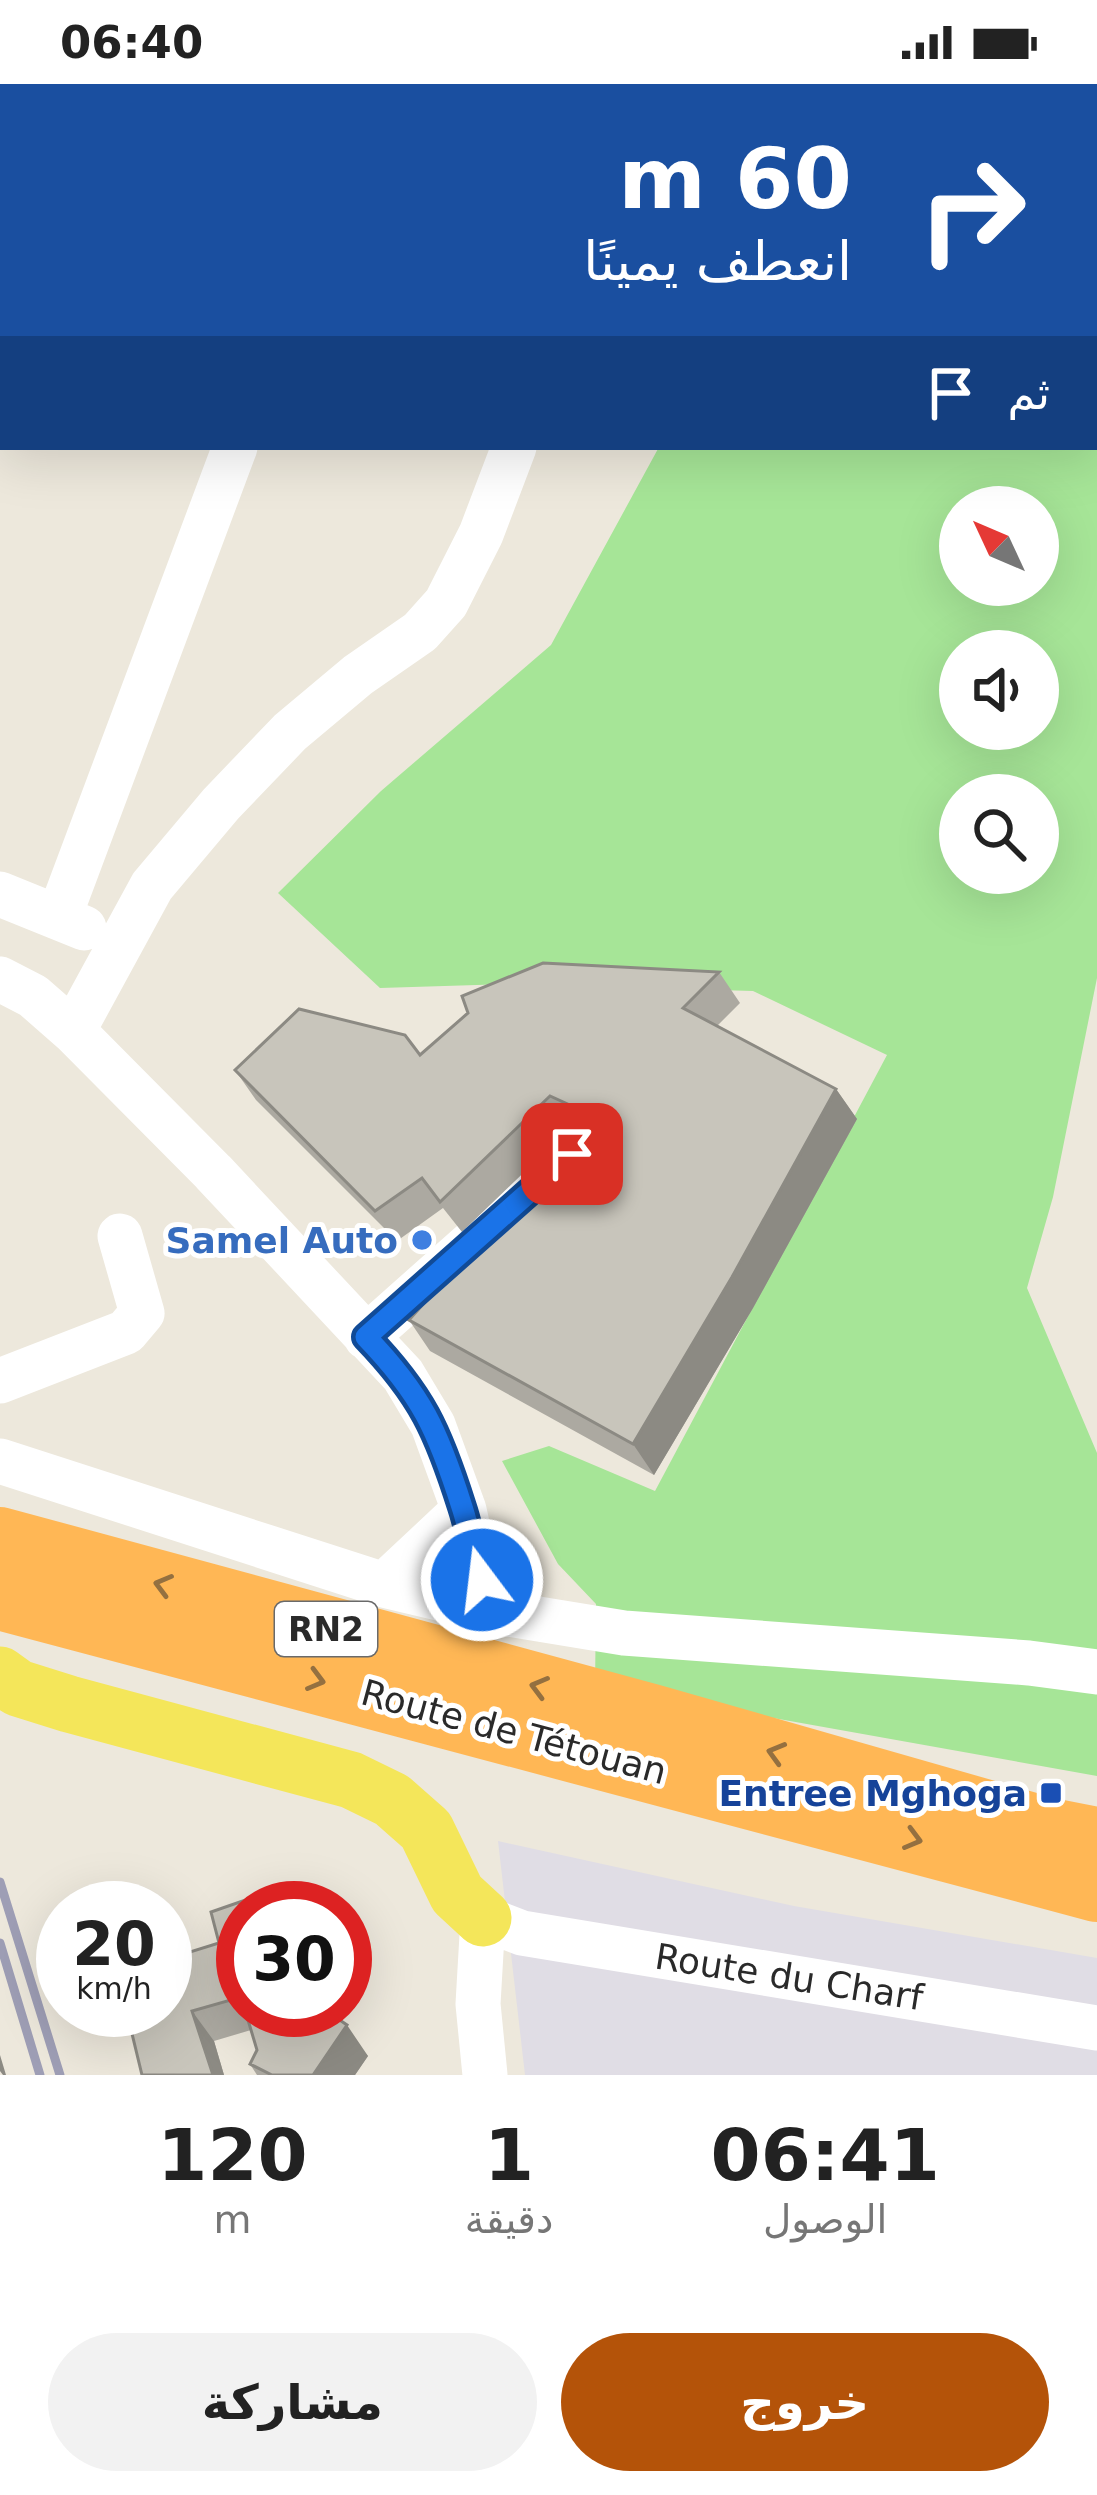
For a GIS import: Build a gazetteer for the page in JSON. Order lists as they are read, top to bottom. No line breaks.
{"streets":{"highway":["RN2","Route de Tétouan"],"street":["Route du Charf"]},"places":{"other":["Samel Auto"],"transit":["Entree Mghoga"]},"north":"top left","page":{"status":"06:40","turn":["60 m","انعطف يمينًا"],"then":"ثم","speed":"20 km/h","limit":"30","eta":["06:41","الوصول","1","دقيقة","120","m"],"buttons":["خروج","مشاركة"]}}
